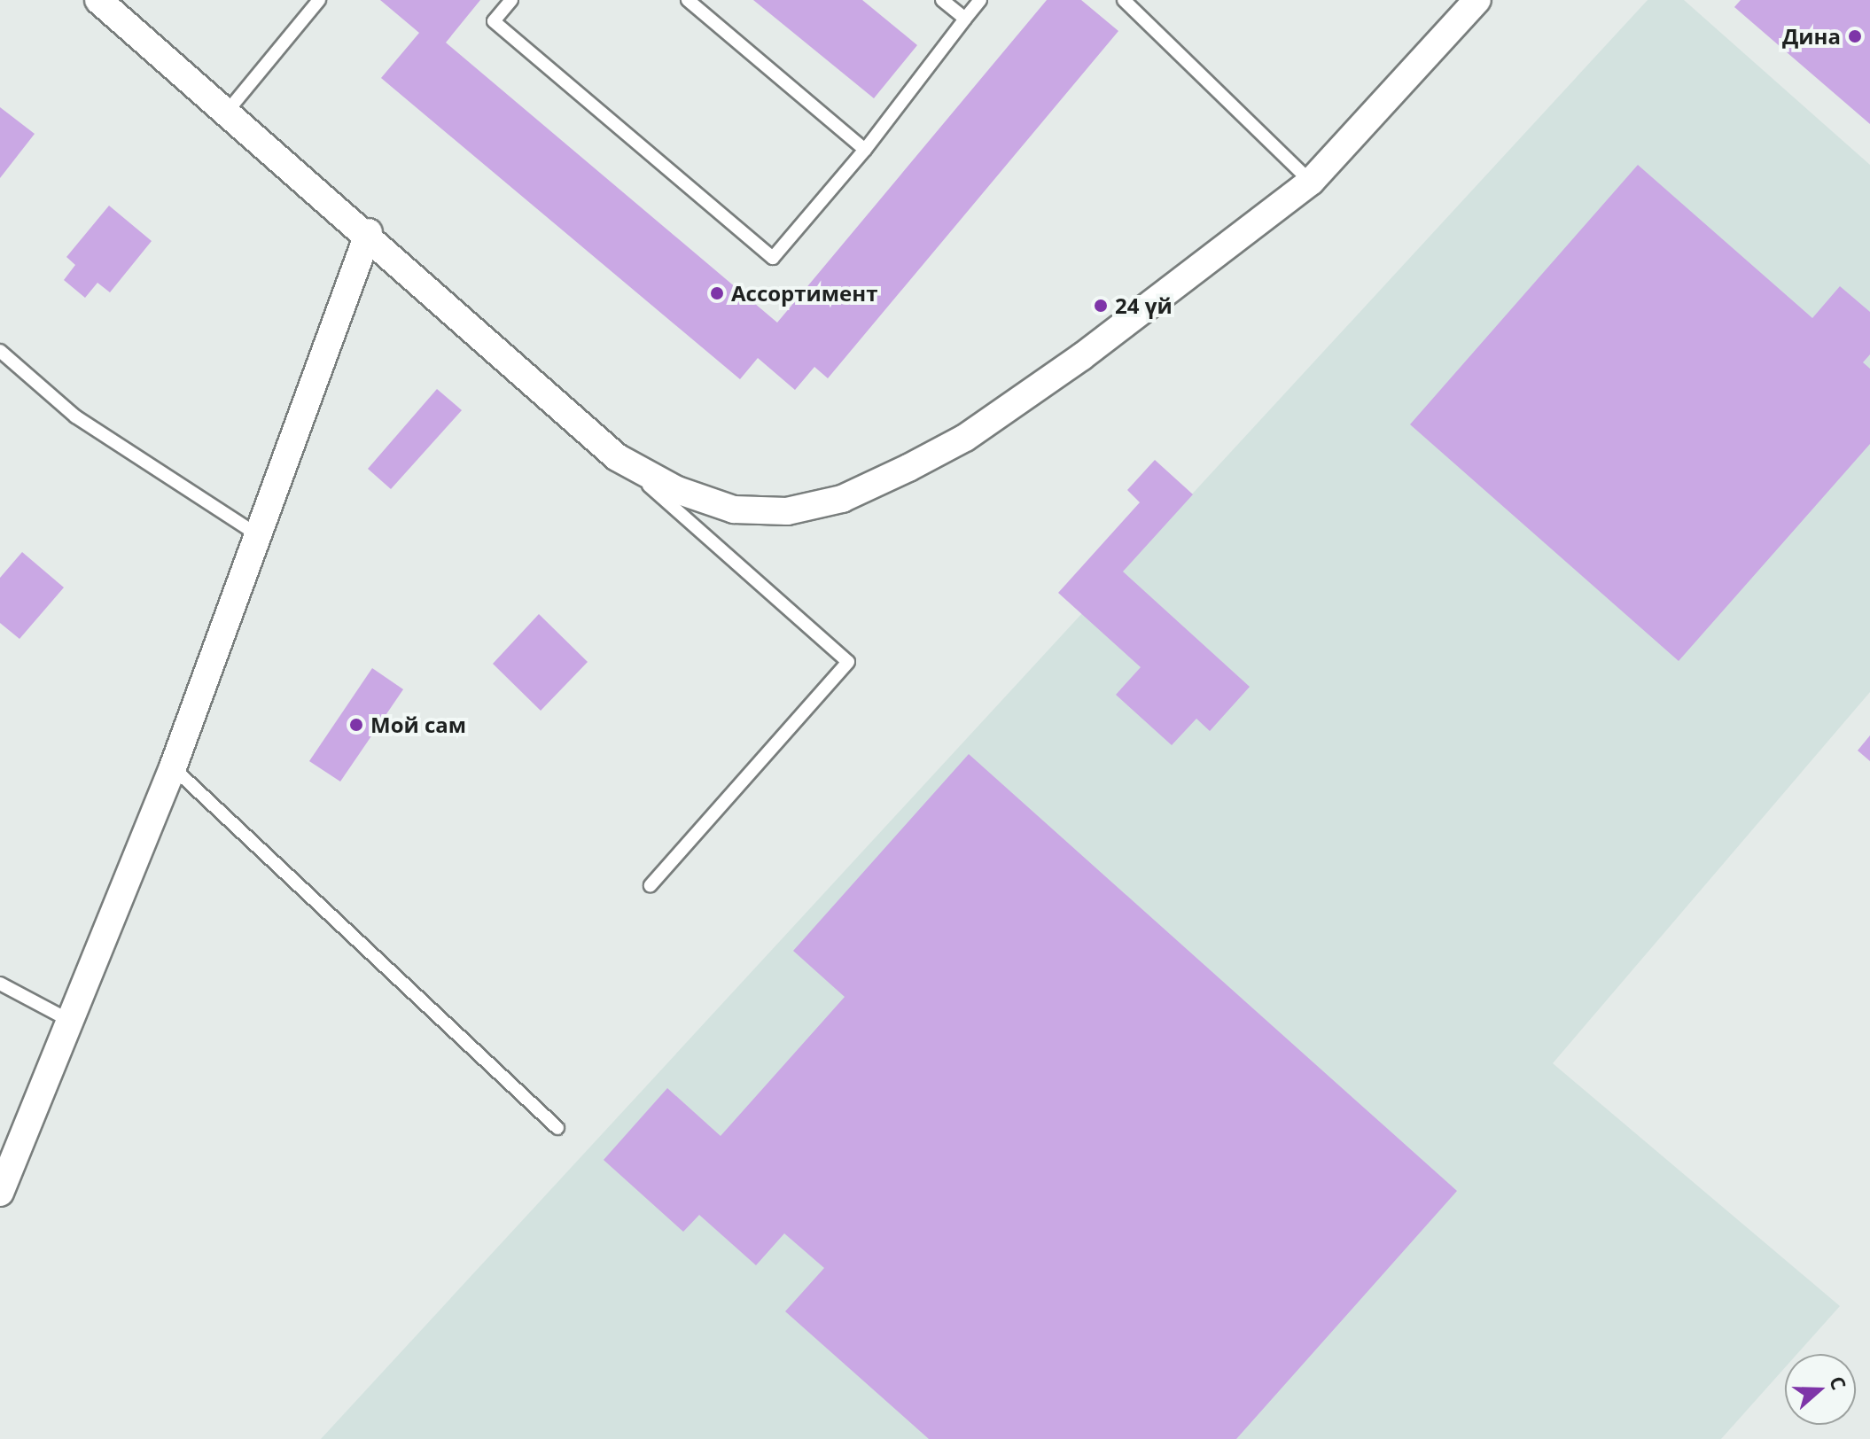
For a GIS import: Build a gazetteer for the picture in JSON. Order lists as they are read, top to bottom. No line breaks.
{"places":["Дина","Ассортимент","24 үй","Мой сам"],"north":"right"}
